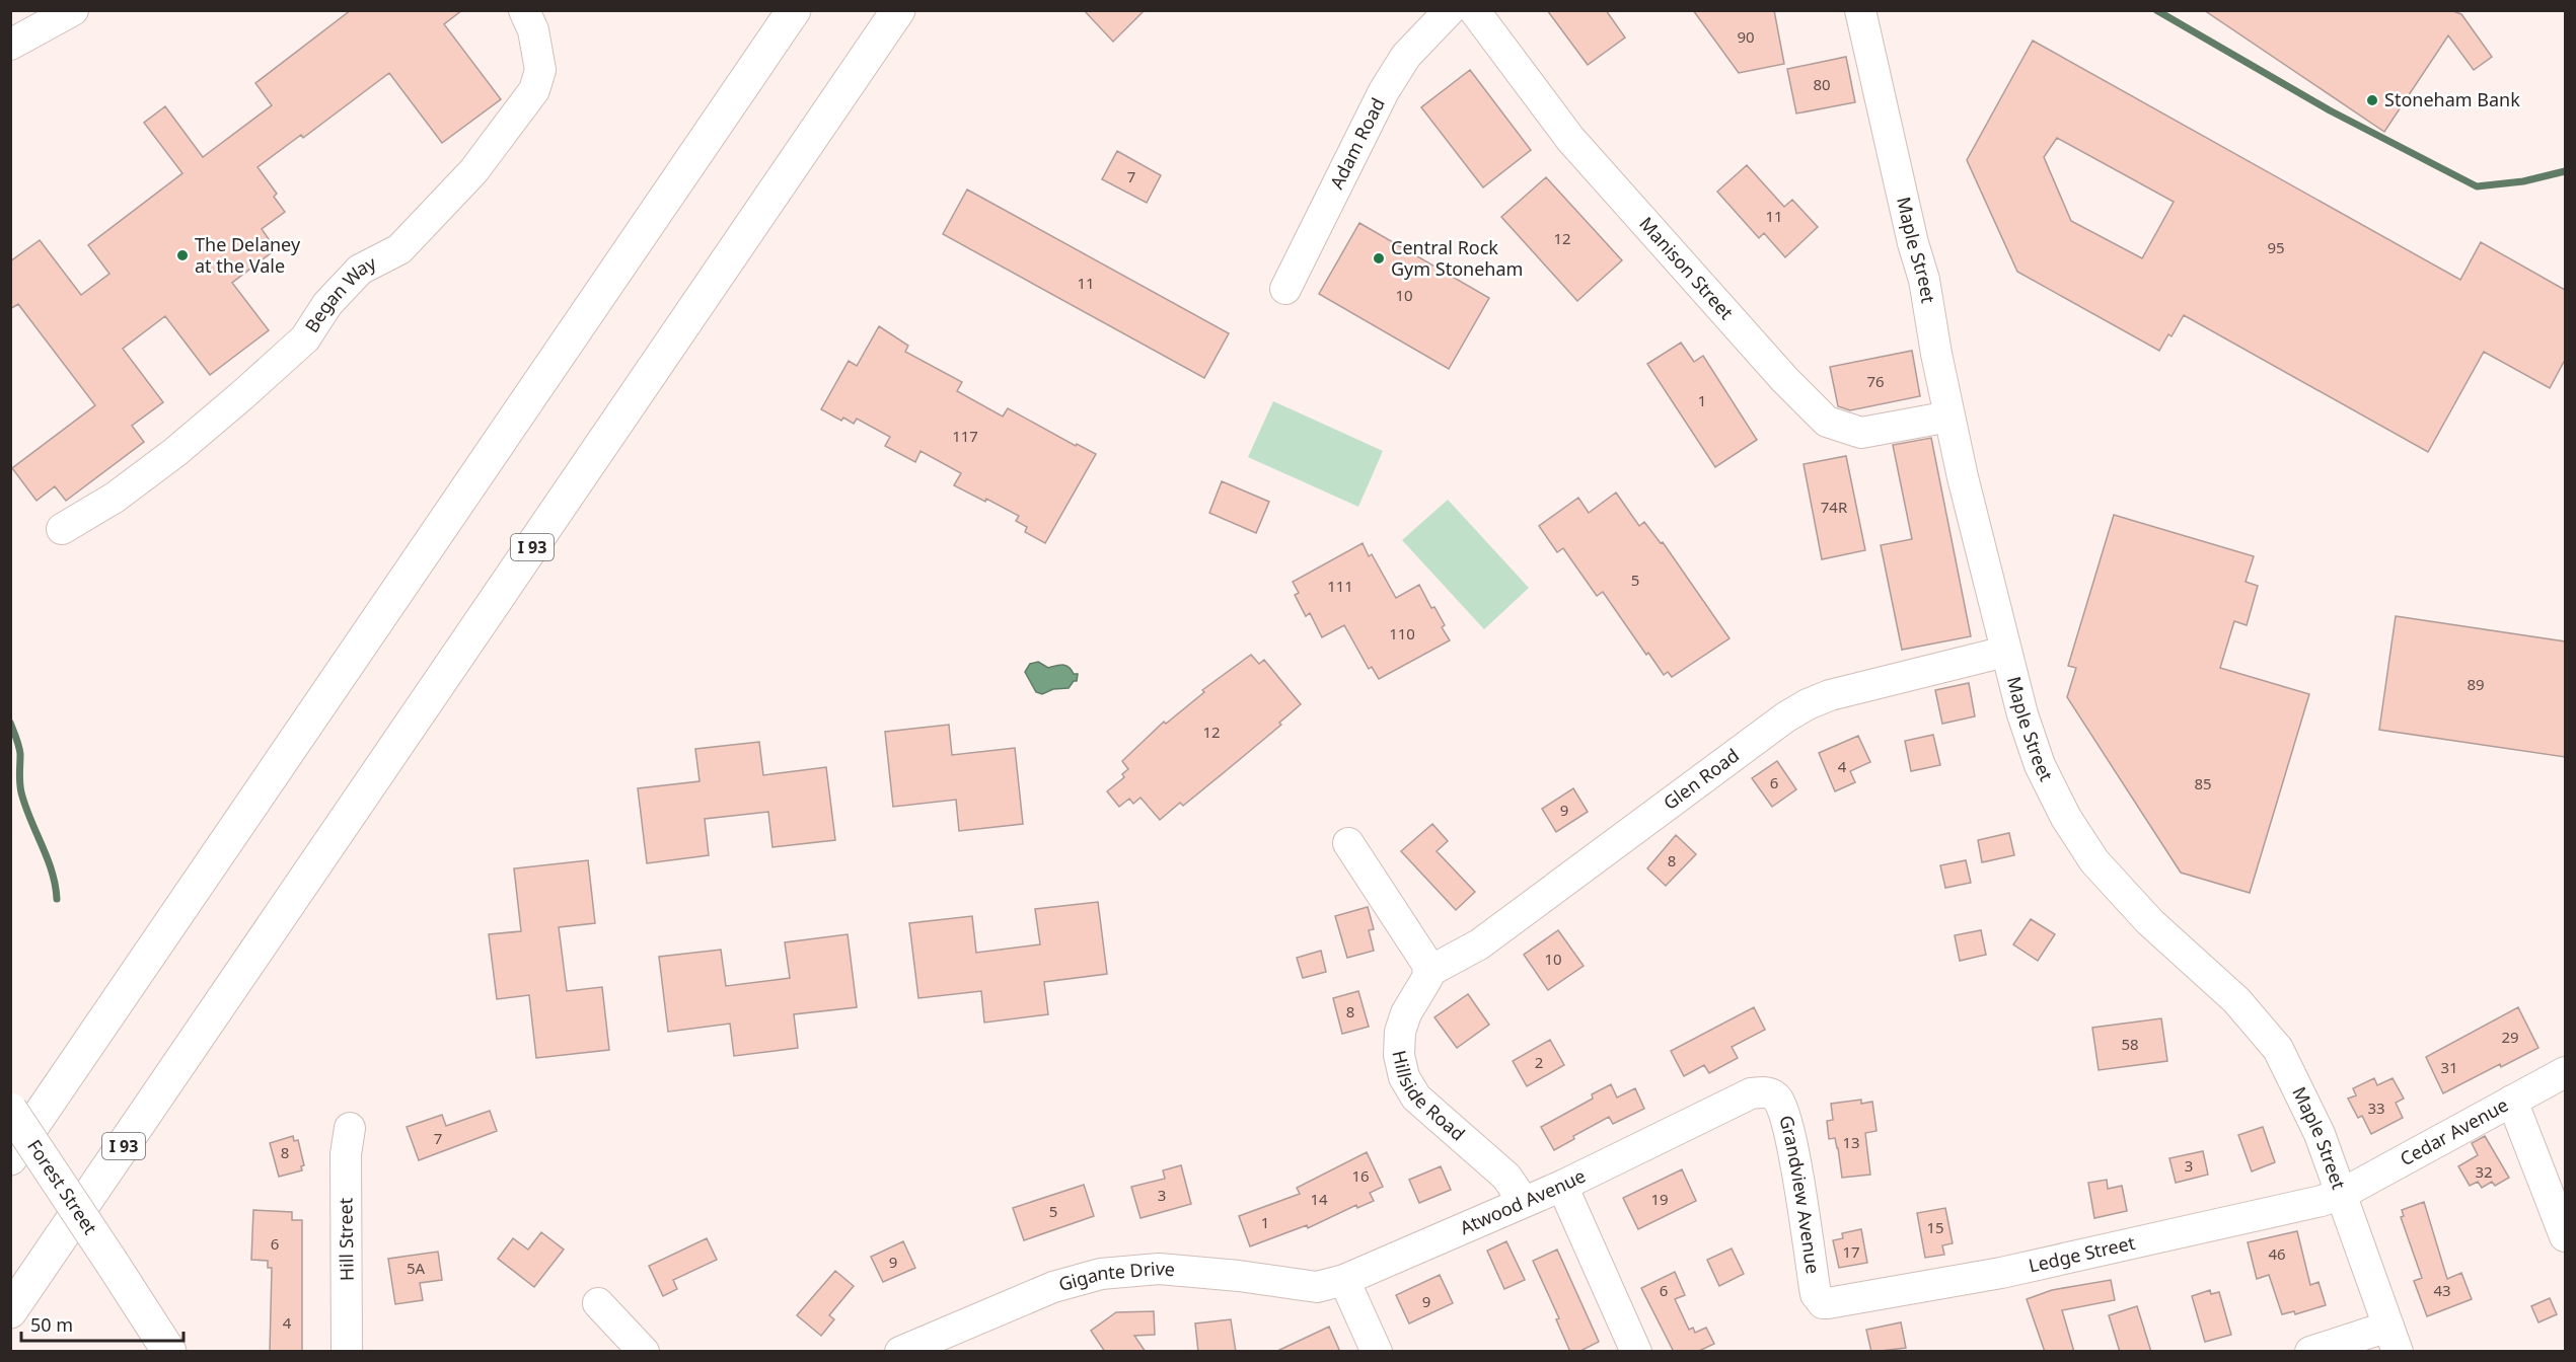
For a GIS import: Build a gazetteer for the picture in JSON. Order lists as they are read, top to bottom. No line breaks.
{"streets":{"main road":["I 93","Forest Street"],"street":["Adam Road","Maple Street","Manison Street","Began Way","Glen Road","Hillside Road","Cedar Avenue","Grandview Avenue","Atwood Avenue","Hill Street","Ledge Street","Gigante Drive"]},"crossings":[["Maple Street","Manison Street"],["Maple Street","Glen Road"],["Maple Street","Cedar Avenue"],["Maple Street","Ledge Street"],["Glen Road","Hillside Road"],["Hillside Road","Atwood Avenue"],["Cedar Avenue","Ledge Street"],["Grandview Avenue","Atwood Avenue"],["Grandview Avenue","Ledge Street"],["Atwood Avenue","Gigante Drive"]],"places":["Stoneham Bank","The Delaney at the Vale","Central Rock Gym Stoneham"],"house_numbers":["90","80","7","11","12","95","11","10","76","1","117","74R","5","111","110","89","12","4","6","85","9","8","10","8","29","58","2","31","33","7","13","8","3","32","16","3","14","19","5","1","15","6","17","46","9","5A","6","43","9","4"],"scale_bar":"50 m"}
